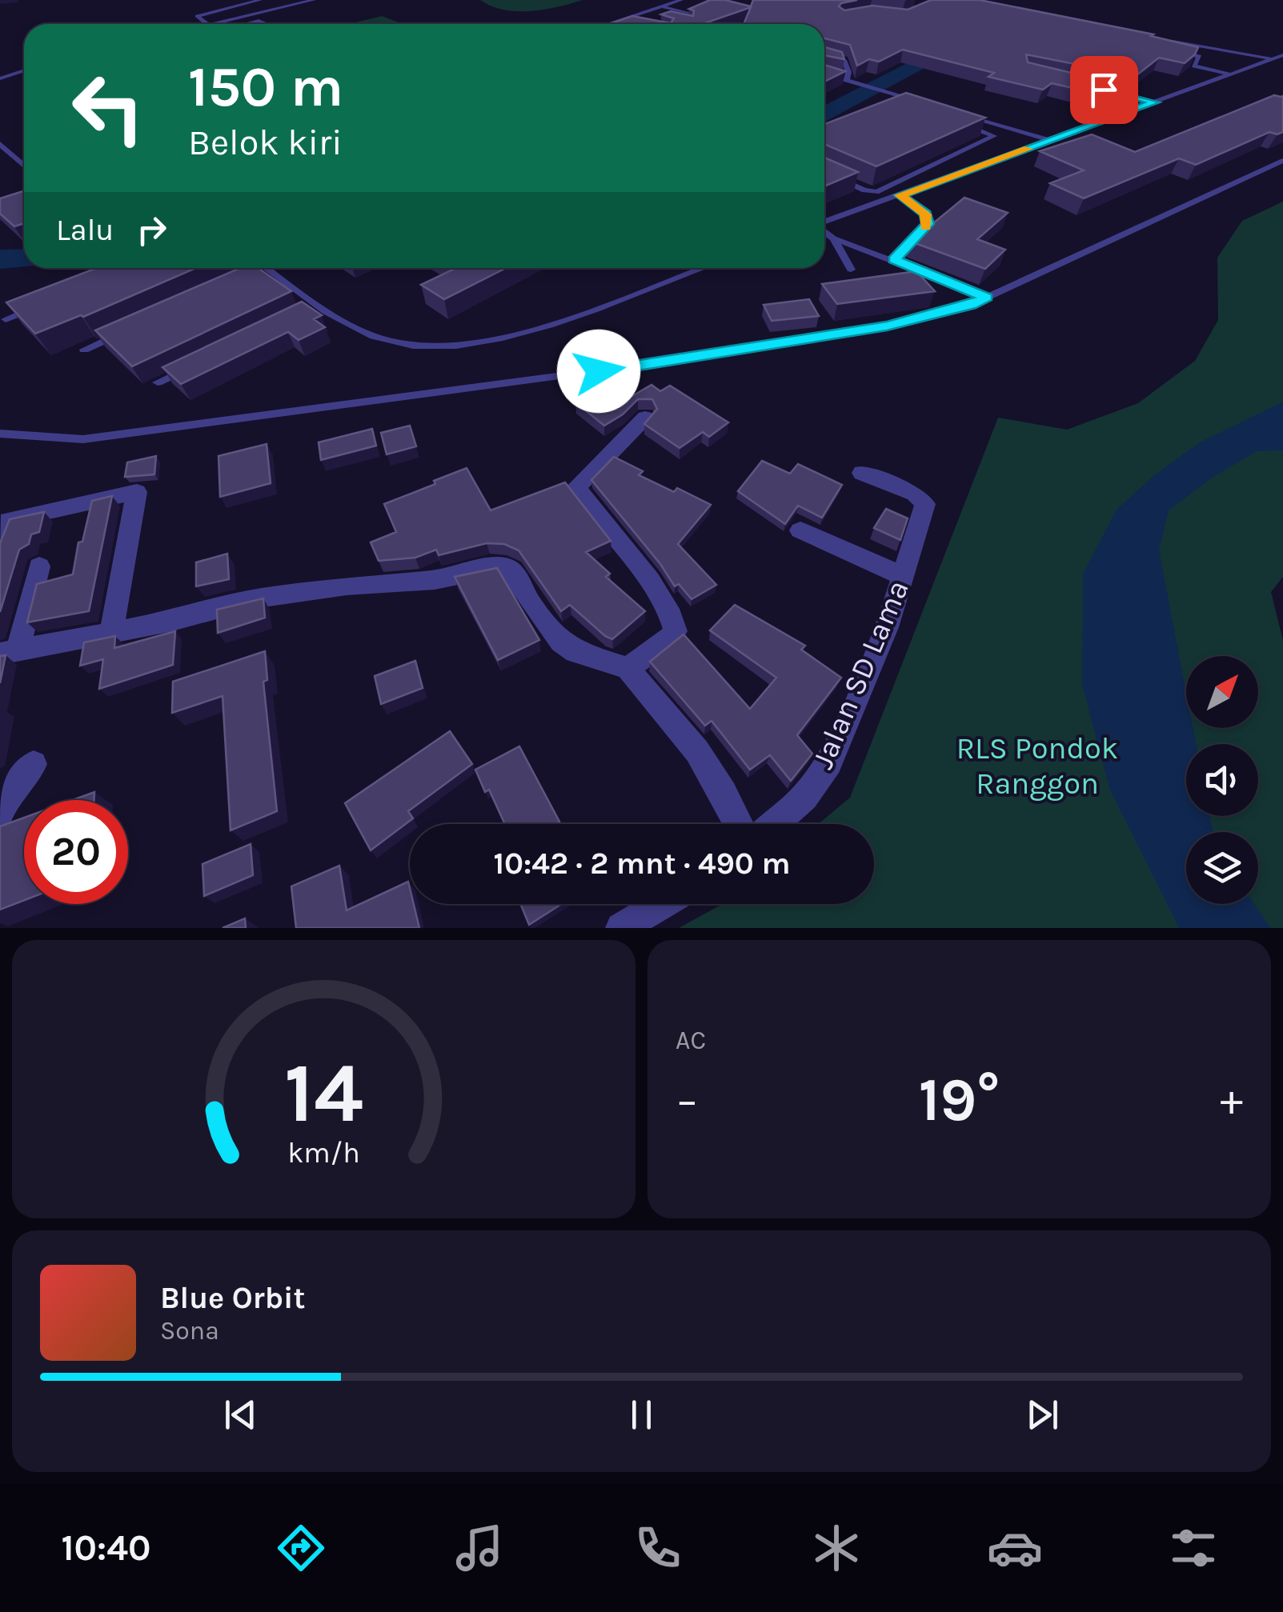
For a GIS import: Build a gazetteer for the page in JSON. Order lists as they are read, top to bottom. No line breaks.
{"streets":{"street":["Jalan SD Lama"]},"parks":["RLS Pondok Ranggon"],"north":"top right","page":{"turn":["150 m","Belok kiri"],"then":"Lalu","limit":"20","trip":"10:42 · 2 mnt · 490 m","tile":"AC","heat":["−","19°","+"],"song":["Blue Orbit","Sona"],"tabs":"10:40","gauge":["14","km/h"]}}
